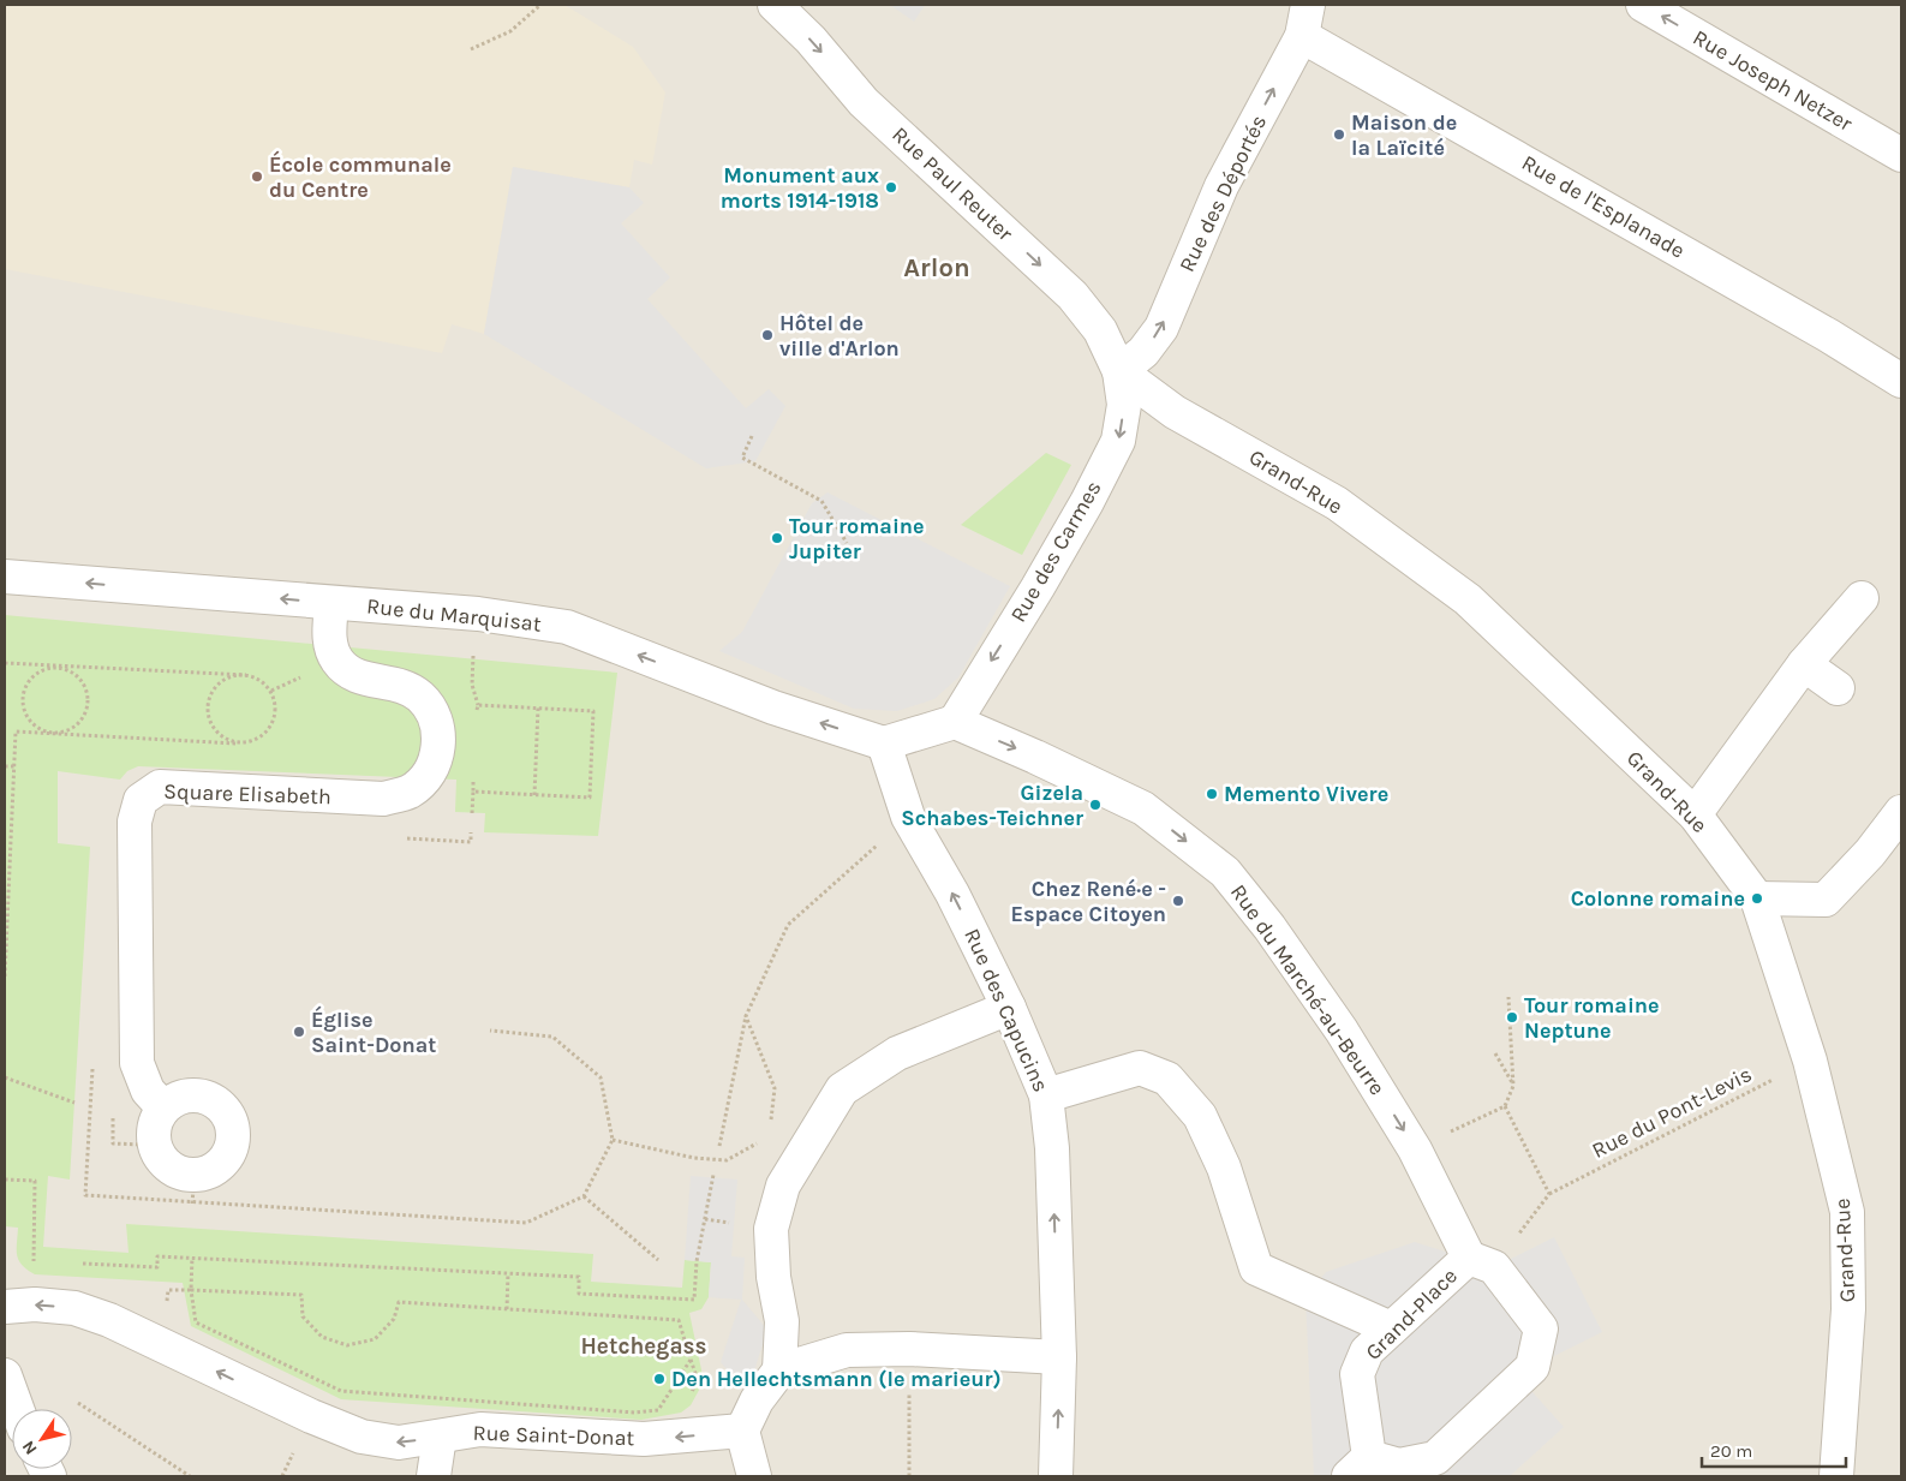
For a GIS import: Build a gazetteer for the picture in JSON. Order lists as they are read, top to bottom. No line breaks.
{"streets":{"street":["Rue Joseph Netzer","Rue Paul Reuter","Rue des Déportés","Rue de l'Esplanade","Grand-Rue","Rue des Carmes","Rue du Marquisat","Square Elisabeth","Rue du Marché-au-Beurre","Rue des Capucins","Grand-Place","Rue Saint-Donat"],"path":["Rue du Pont-Levis"]},"crossings":[["Rue Paul Reuter","Rue des Déportés"],["Rue Paul Reuter","Grand-Rue"],["Rue Paul Reuter","Rue des Carmes"],["Rue des Déportés","Rue de l'Esplanade"],["Rue des Déportés","Grand-Rue"],["Rue des Déportés","Rue des Carmes"],["Grand-Rue","Rue des Carmes"],["Grand-Rue","Rue du Pont-Levis"],["Rue des Carmes","Rue du Marché-au-Beurre"],["Rue du Marquisat","Rue des Capucins"],["Rue du Marché-au-Beurre","Grand-Place"]],"one_way":["Rue Joseph Netzer","Rue Paul Reuter","Rue des Déportés","Rue des Carmes","Rue du Marquisat","Rue du Marché-au-Beurre","Rue des Capucins","Rue Saint-Donat"],"districts":["Arlon","Hetchegass"],"places":["Maison de la Laïcité","École communale du Centre","Monument aux morts 1914-1918","Hôtel de ville d'Arlon","Tour romaine Jupiter","Memento Vivere","Gizela Schabes-Teichner","Colonne romaine","Chez René·e - Espace Citoyen","Tour romaine Neptune","Église Saint-Donat","Den Hellechtsmann (le marieur)"],"scale_bar":"20 m","north":"bottom left"}
